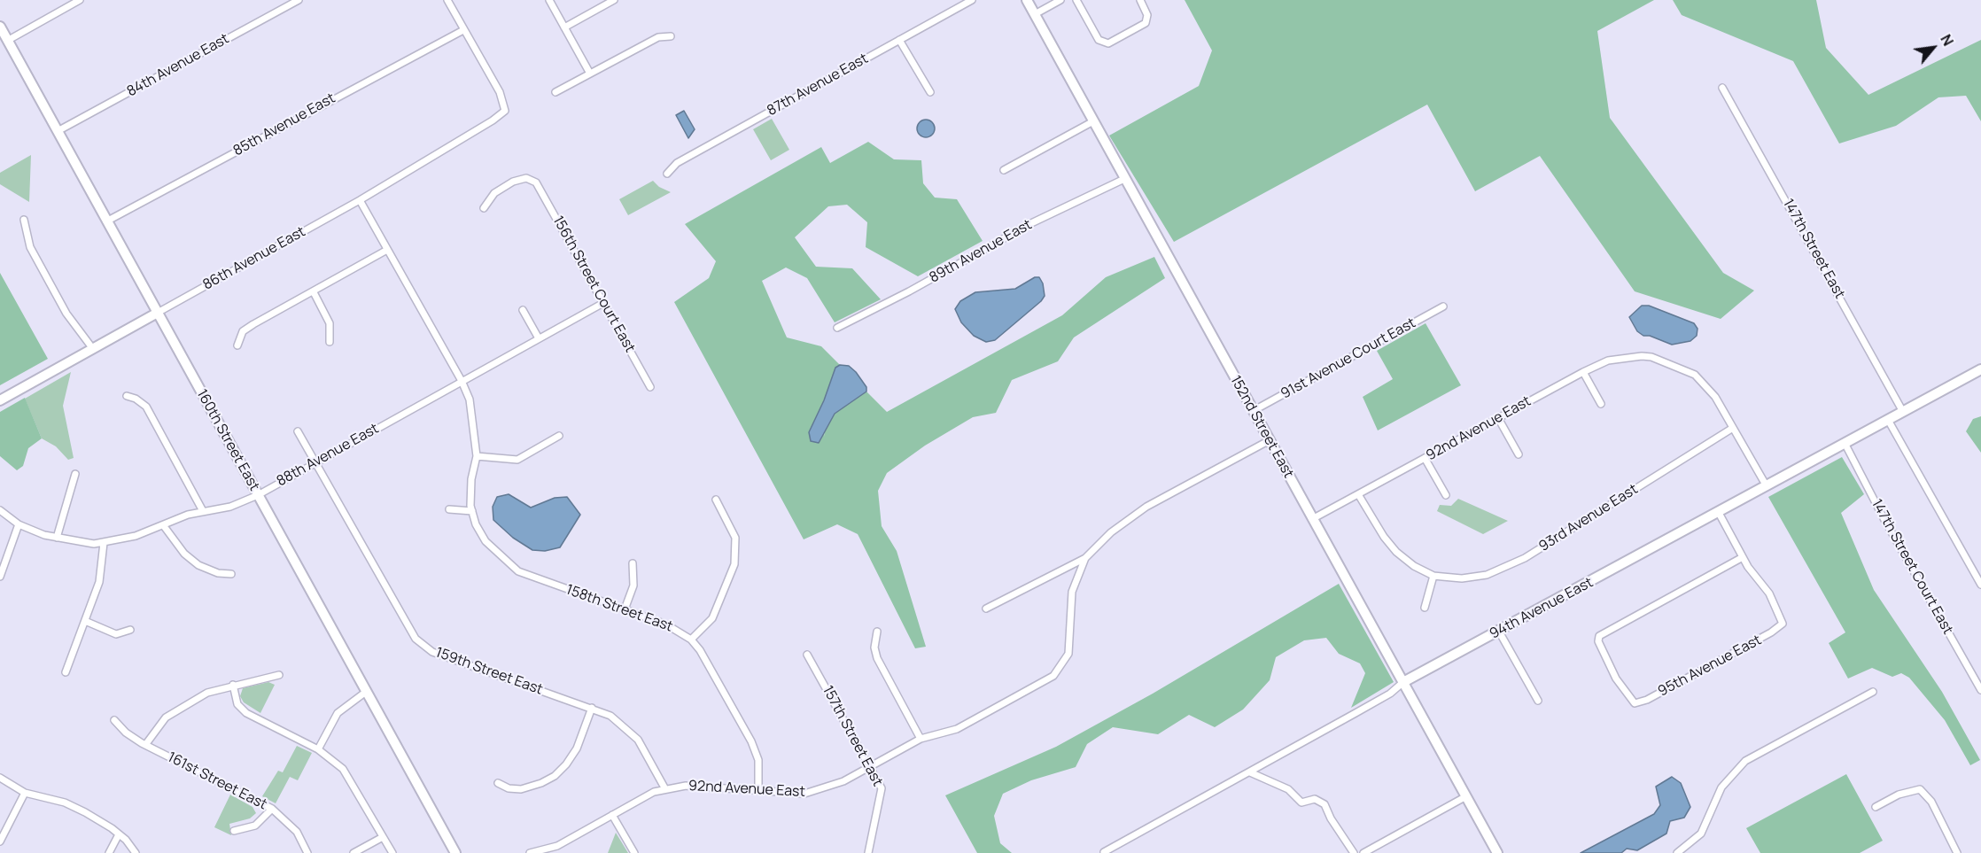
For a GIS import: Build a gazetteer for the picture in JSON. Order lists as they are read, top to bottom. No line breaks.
{"streets":{"main road":["86th Avenue East","152nd Street East","160th Street East","94th Avenue East"],"street":["84th Avenue East","87th Avenue East","85th Avenue East","147th Street East","89th Avenue East","156th Street Court East","91st Avenue Court East","92nd Avenue East","88th Avenue East","93rd Avenue East","147th Street Court East","158th Street East","95th Avenue East","159th Street East","157th Street East","161st Street East"]},"crossings":[["84th Avenue East","160th Street East"],["85th Avenue East","86th Avenue East"],["85th Avenue East","160th Street East"],["147th Street East","94th Avenue East"],["89th Avenue East","152nd Street East"],["86th Avenue East","160th Street East"],["86th Avenue East","158th Street East"],["156th Street Court East","88th Avenue East"],["91st Avenue Court East","152nd Street East"],["152nd Street East","92nd Avenue East"],["152nd Street East","94th Avenue East"],["92nd Avenue East","93rd Avenue East"],["92nd Avenue East","158th Street East"],["92nd Avenue East","159th Street East"],["92nd Avenue East","157th Street East"],["160th Street East","88th Avenue East"],["88th Avenue East","158th Street East"],["88th Avenue East","159th Street East"],["147th Street Court East","94th Avenue East"]],"north":"top right"}
